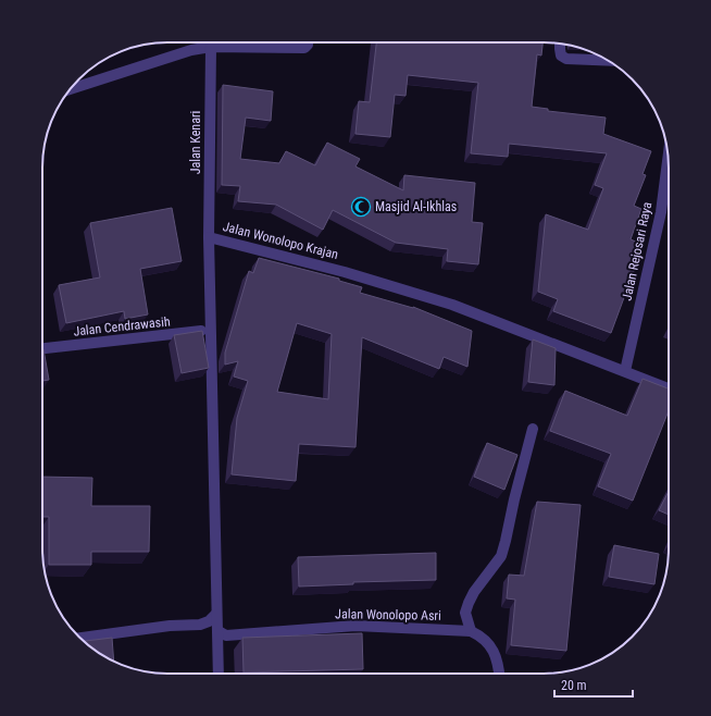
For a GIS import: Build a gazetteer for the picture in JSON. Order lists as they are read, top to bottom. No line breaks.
{"streets":{"street":["Jalan Kenari","Jalan Wonolopo Krajan","Jalan Rejosari Raya","Jalan Cendrawasih","Jalan Wonolopo Asri"]},"crossings":[["Jalan Kenari","Jalan Wonolopo Krajan"],["Jalan Wonolopo Krajan","Jalan Rejosari Raya"],["Jalan Wonolopo Krajan","Jalan Cendrawasih"],["Jalan Wonolopo Krajan","Jalan Wonolopo Asri"]],"places":{"mosque":["Masjid Al-Ikhlas"]},"scale_bar":"20 m"}
